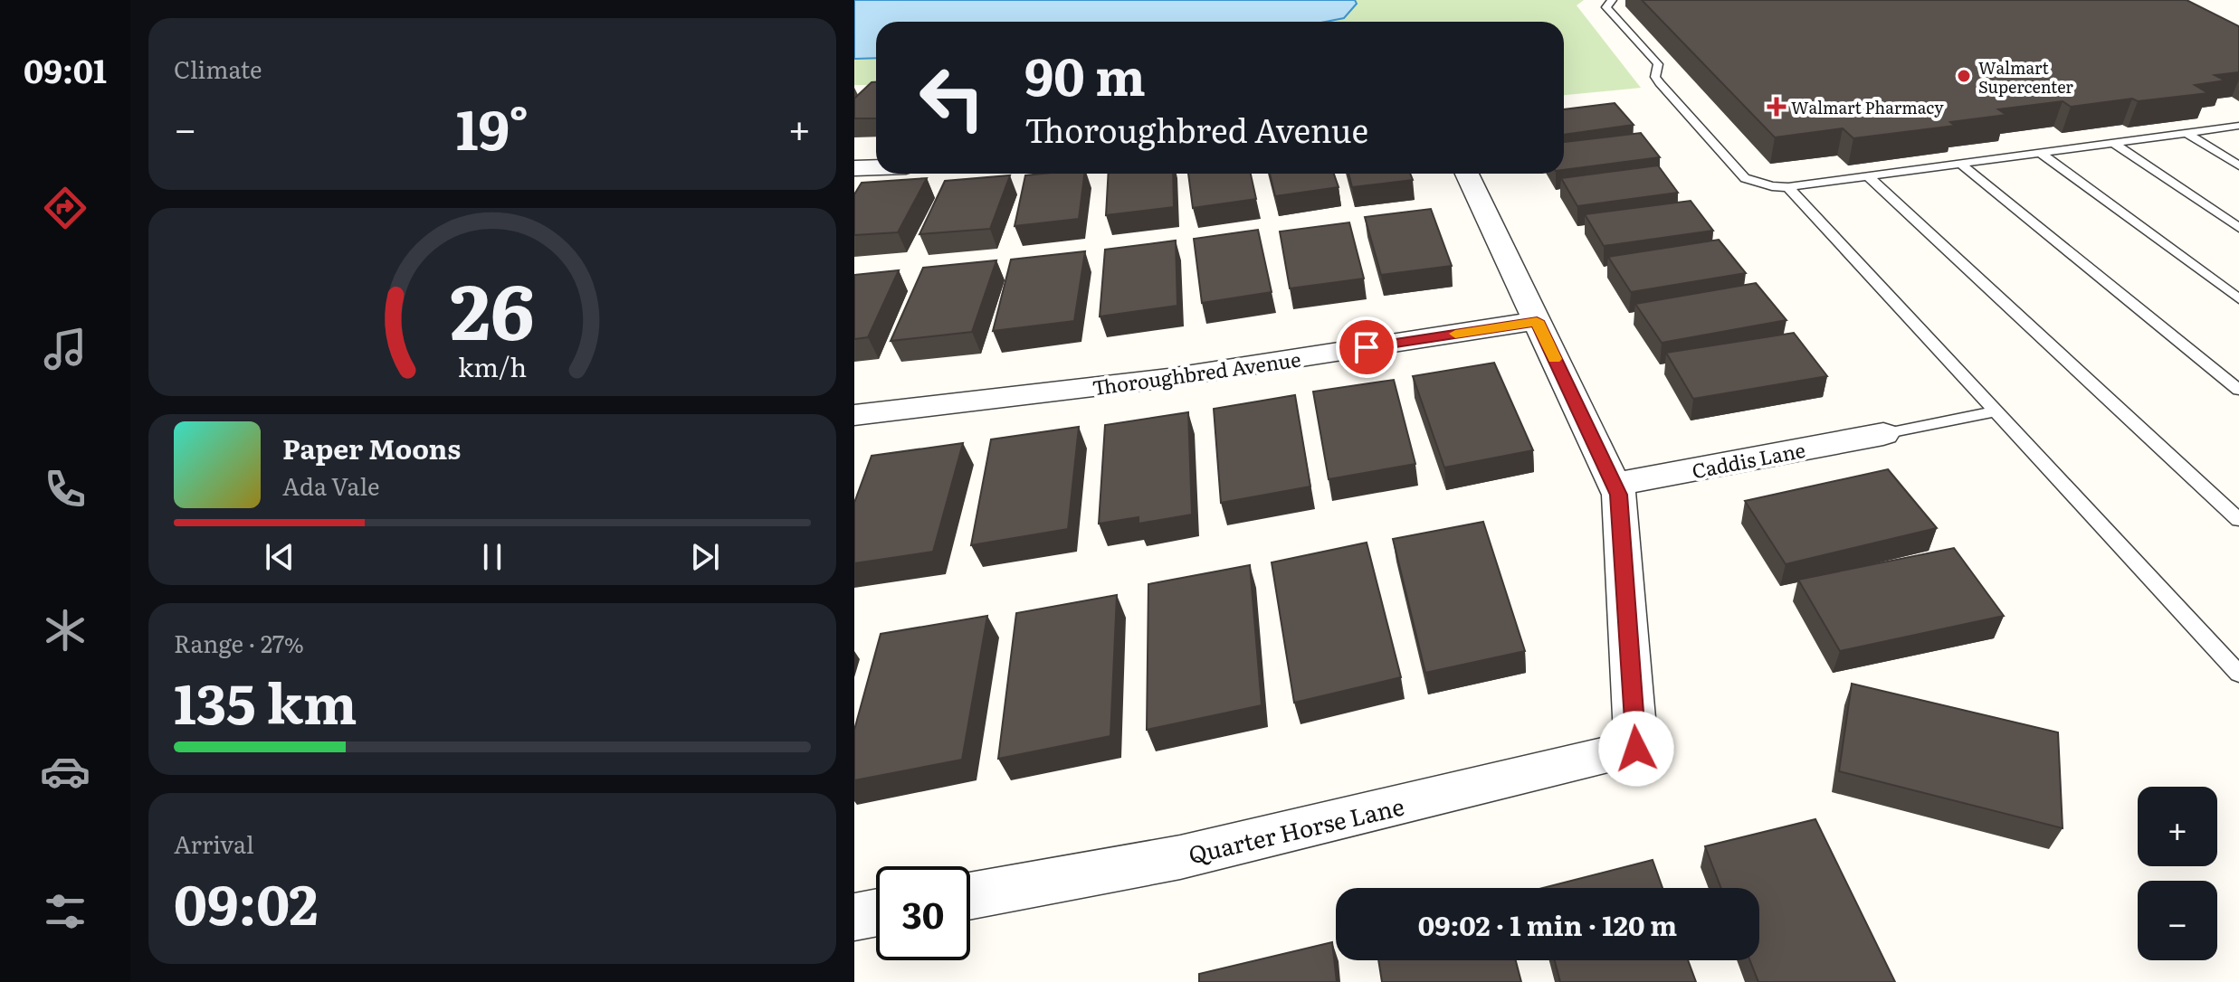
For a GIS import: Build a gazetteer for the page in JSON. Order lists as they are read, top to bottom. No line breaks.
{"streets":{"street":["Thoroughbred Avenue","Caddis Lane","Quarter Horse Lane"]},"crossings":[["Caddis Lane","Quarter Horse Lane"]],"places":{"other":["Walmart Supercenter"],"health":["Walmart Pharmacy"]},"page":{"tabs":"09:01","tile":["Climate",["Range · 27%","135 km"],["Arrival","09:02"]],"turn":["90 m","Thoroughbred Avenue"],"heat":["−","19°","+"],"song":["Paper Moons","Ada Vale"],"map_buttons":["+","−"],"limit":"30","trip":"09:02 · 1 min · 120 m","gauge":["26","km/h"]}}
